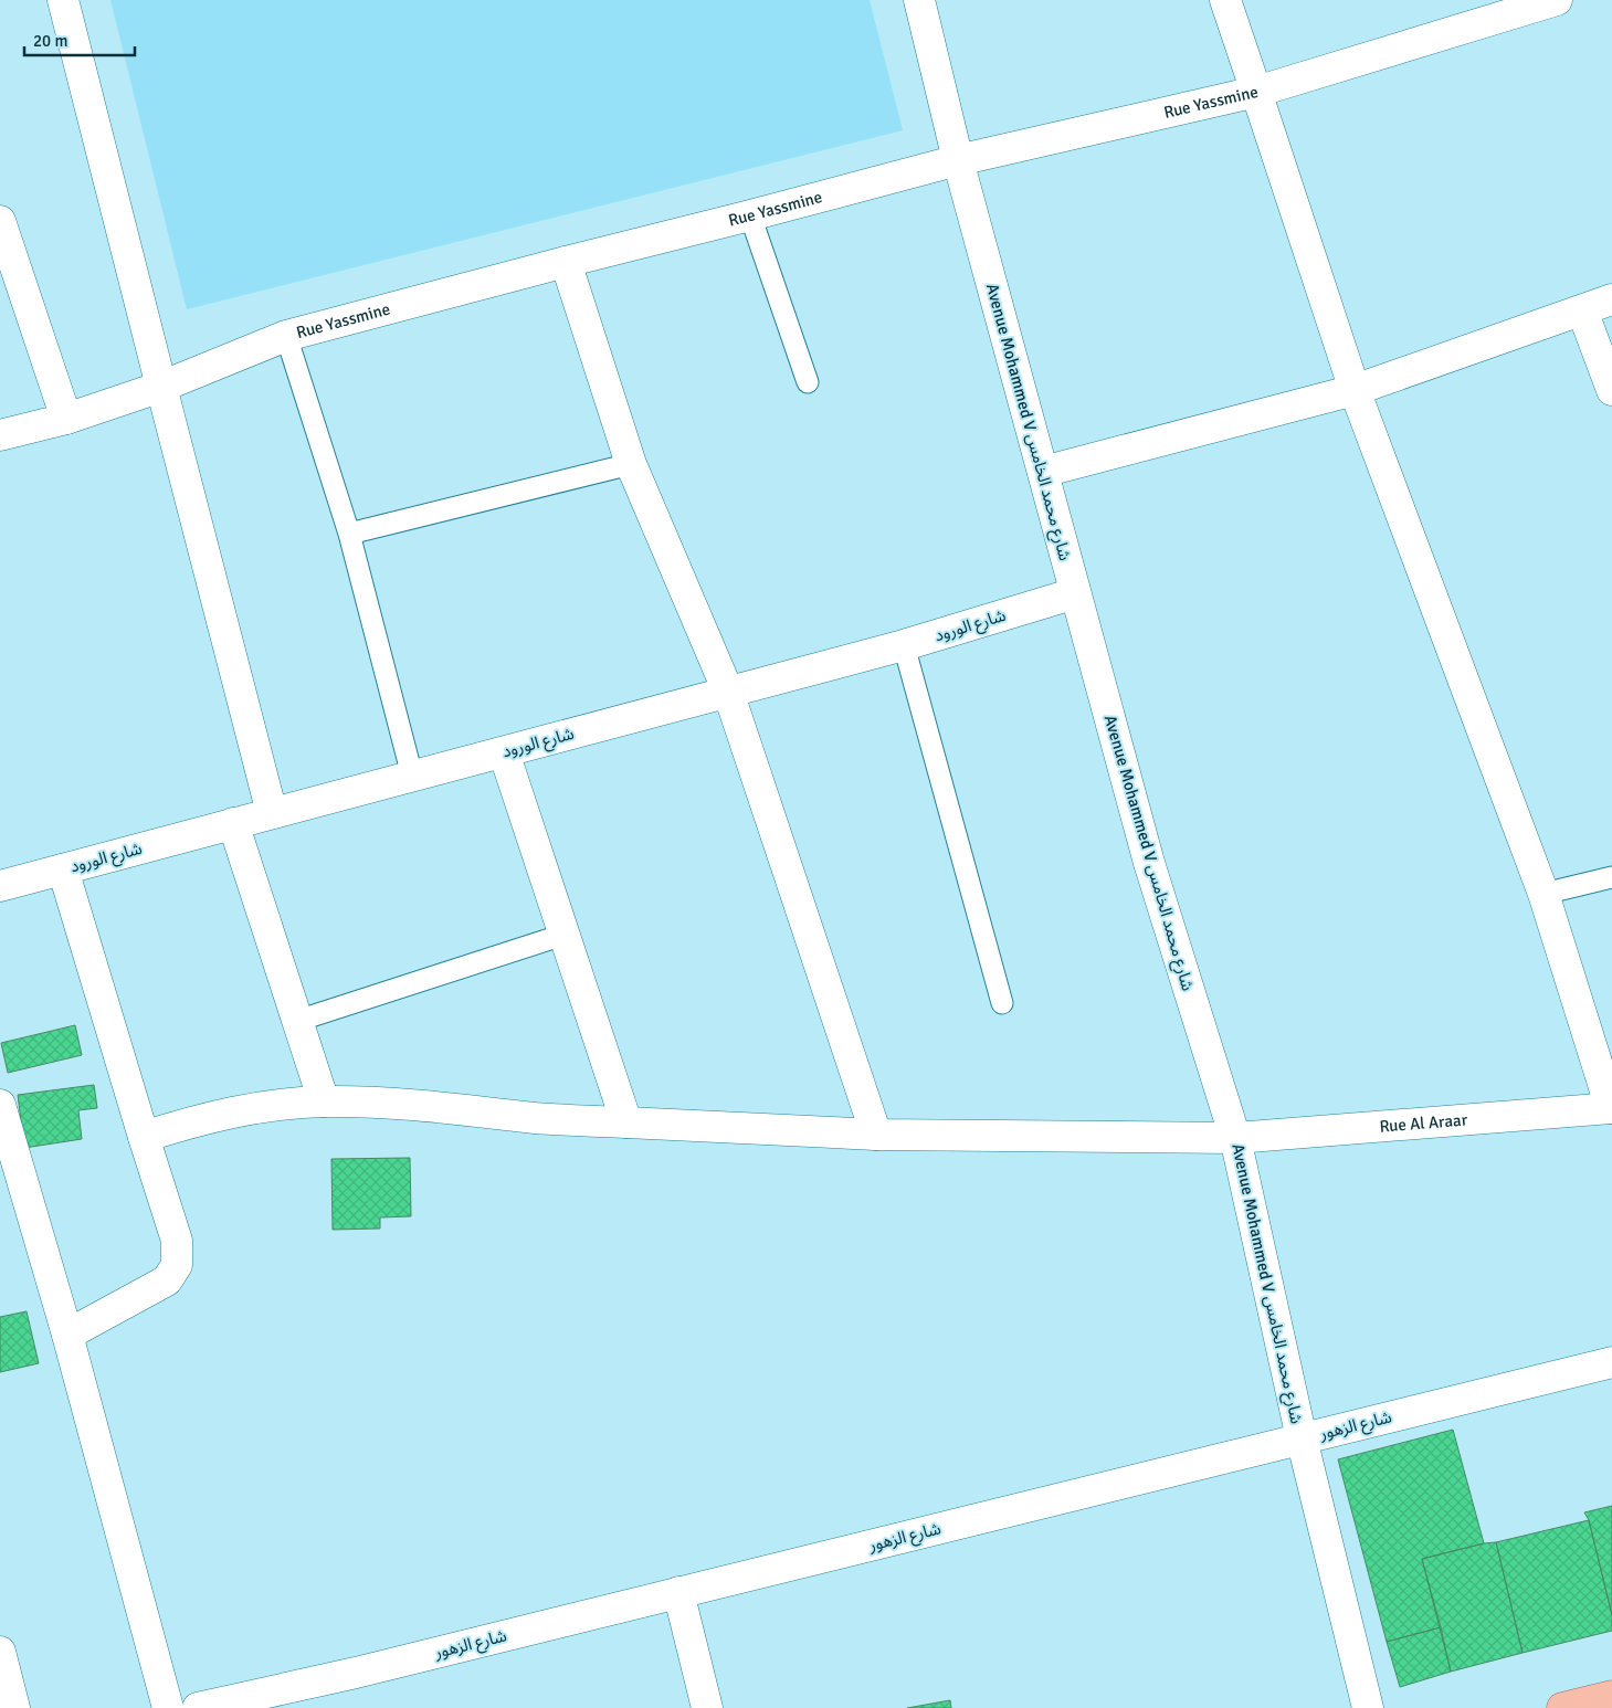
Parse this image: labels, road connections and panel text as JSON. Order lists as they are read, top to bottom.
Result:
{
  "streets": {
    "street": [
      "Rue Yassmine",
      "Avenue Mohammed V شارع محمد الخامس",
      "شارع الورود",
      "Rue Al Araar",
      "شارع الزهور"
    ]
  },
  "crossings": [
    ["Rue Yassmine", "Avenue Mohammed V شارع محمد الخامس"],
    ["Avenue Mohammed V شارع محمد الخامس", "شارع الورود"],
    ["Avenue Mohammed V شارع محمد الخامس", "Rue Al Araar"],
    ["Avenue Mohammed V شارع محمد الخامس", "شارع الزهور"]
  ],
  "scale_bar": "20 m"
}
